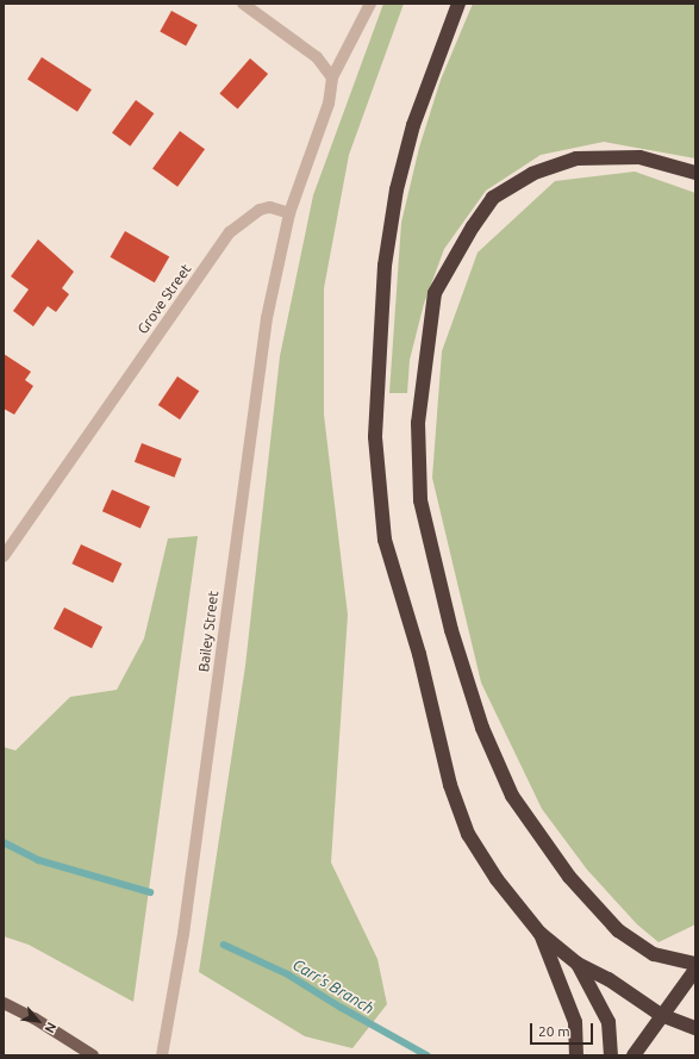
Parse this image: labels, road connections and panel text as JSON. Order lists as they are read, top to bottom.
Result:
{
  "streets": {
    "street": ["Grove Street", "Bailey Street"]
  },
  "crossings": [
    ["Grove Street", "Bailey Street"]
  ],
  "water": ["Carr's Branch"],
  "scale_bar": "20 m",
  "north": "bottom right"
}
